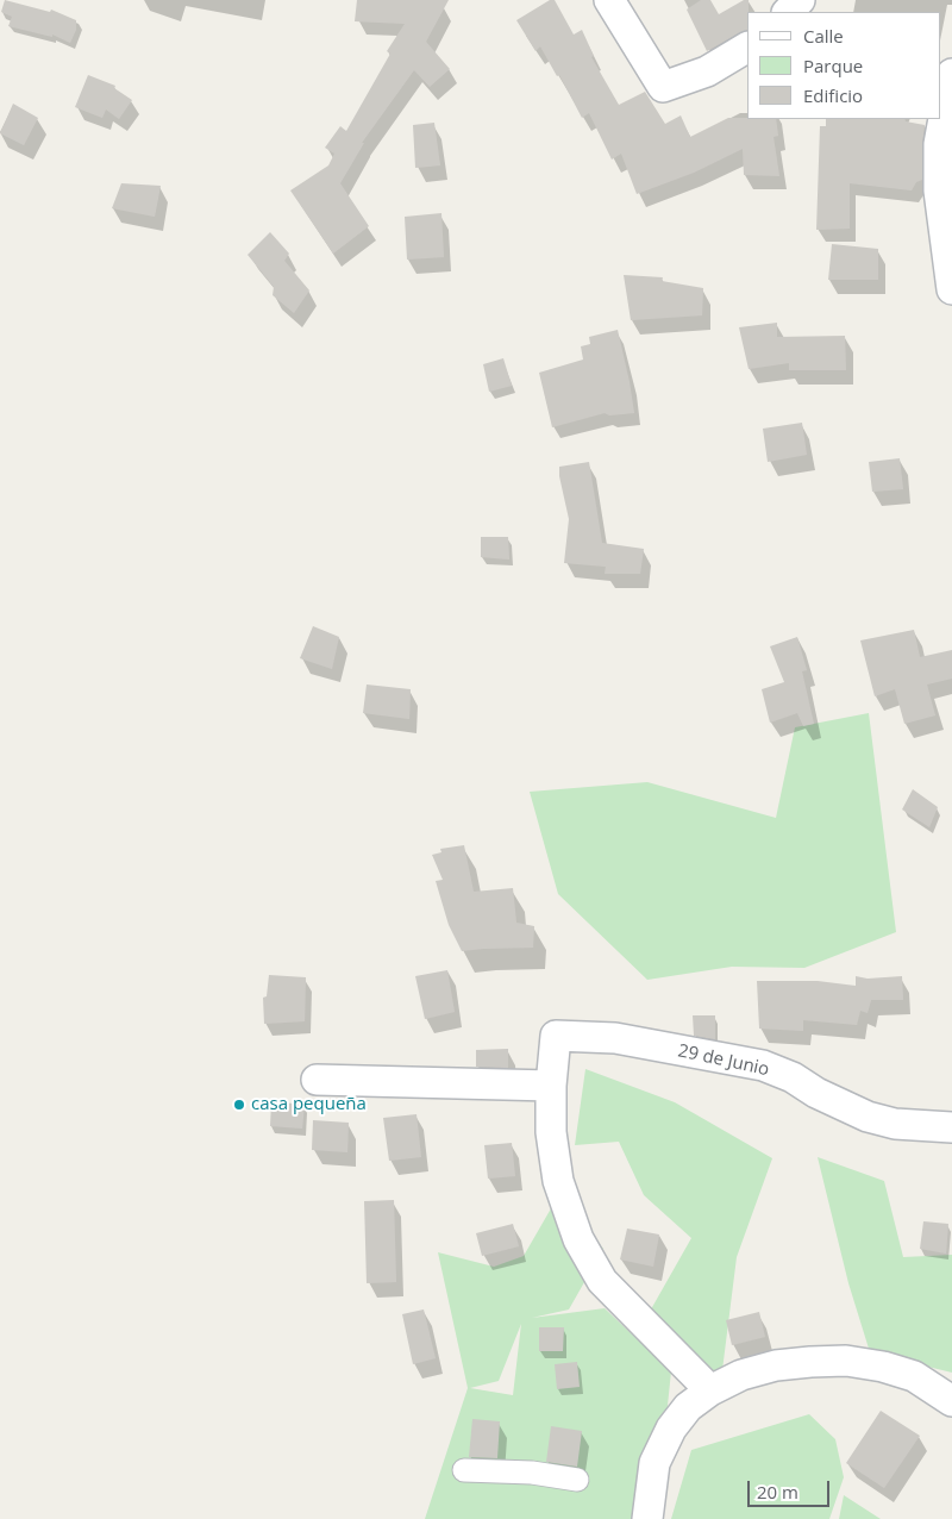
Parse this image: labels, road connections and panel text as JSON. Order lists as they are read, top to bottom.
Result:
{
  "streets": {
    "street": ["29 de Junio"]
  },
  "places": ["casa pequeña"],
  "legend": ["Calle", "Parque", "Edificio"],
  "scale_bar": "20 m"
}
